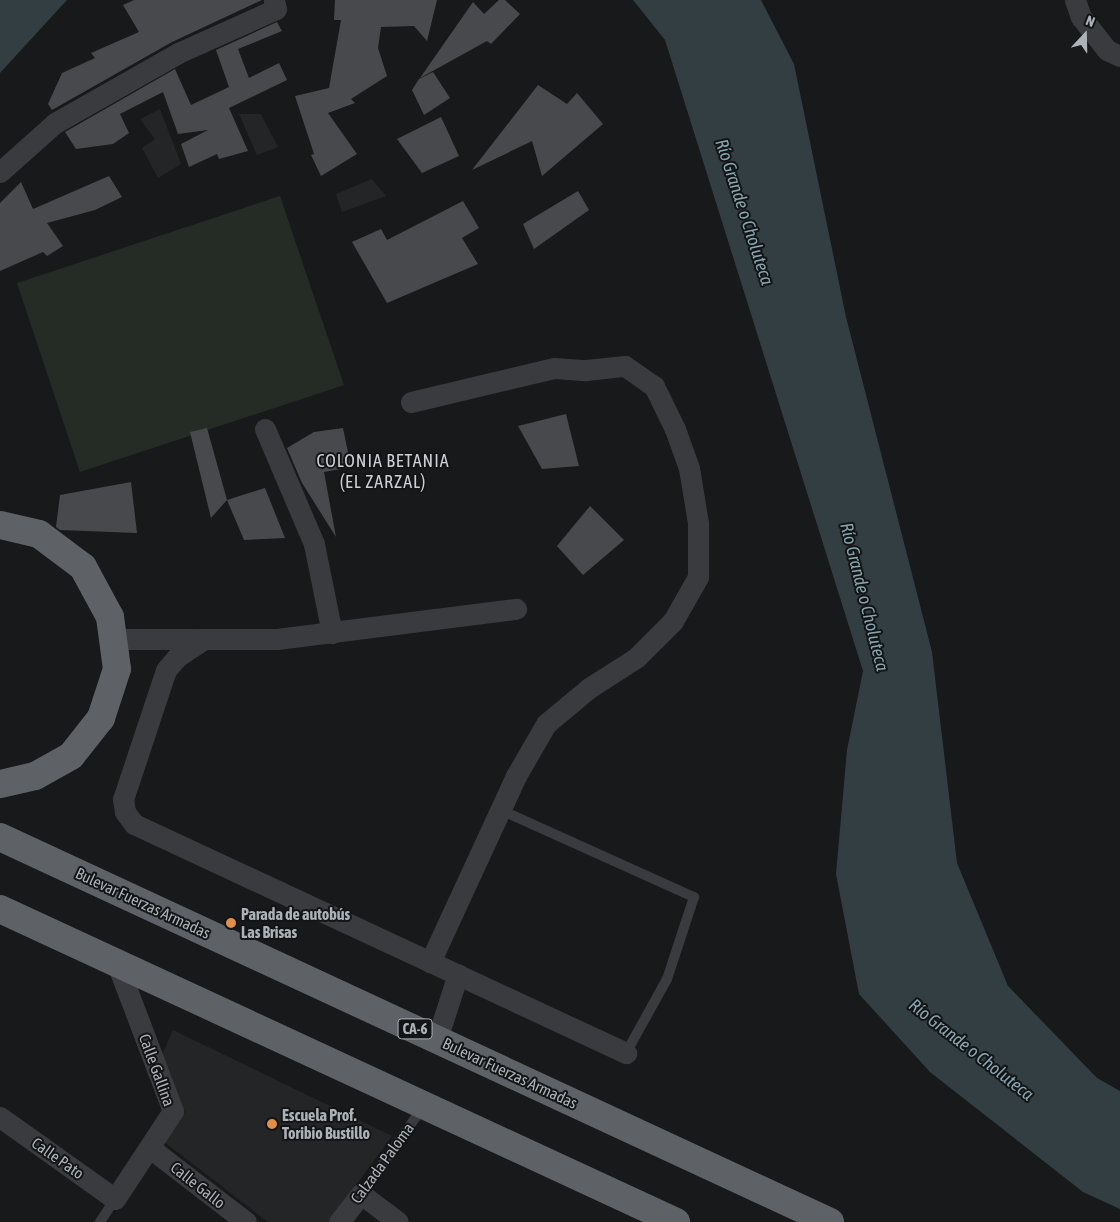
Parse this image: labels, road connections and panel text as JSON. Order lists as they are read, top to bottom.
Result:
{
  "streets": {
    "highway": ["Bulevar Fuerzas Armadas", "CA-6"],
    "street": [
      "Calle Gallina",
      "Calle Pato",
      "Calzada Paloma",
      "Calle Gallo"
    ]
  },
  "crossings": [
    ["Calle Gallina", "Calle Pato"],
    ["Calle Gallina", "Calle Gallo"]
  ],
  "districts": ["COLONIA BETANIA (EL ZARZAL)"],
  "water": ["Río Grande o Choluteca"],
  "places": ["Parada de autobús Las Brisas", "Escuela Prof. Toribio Bustillo"],
  "north": "top"
}
